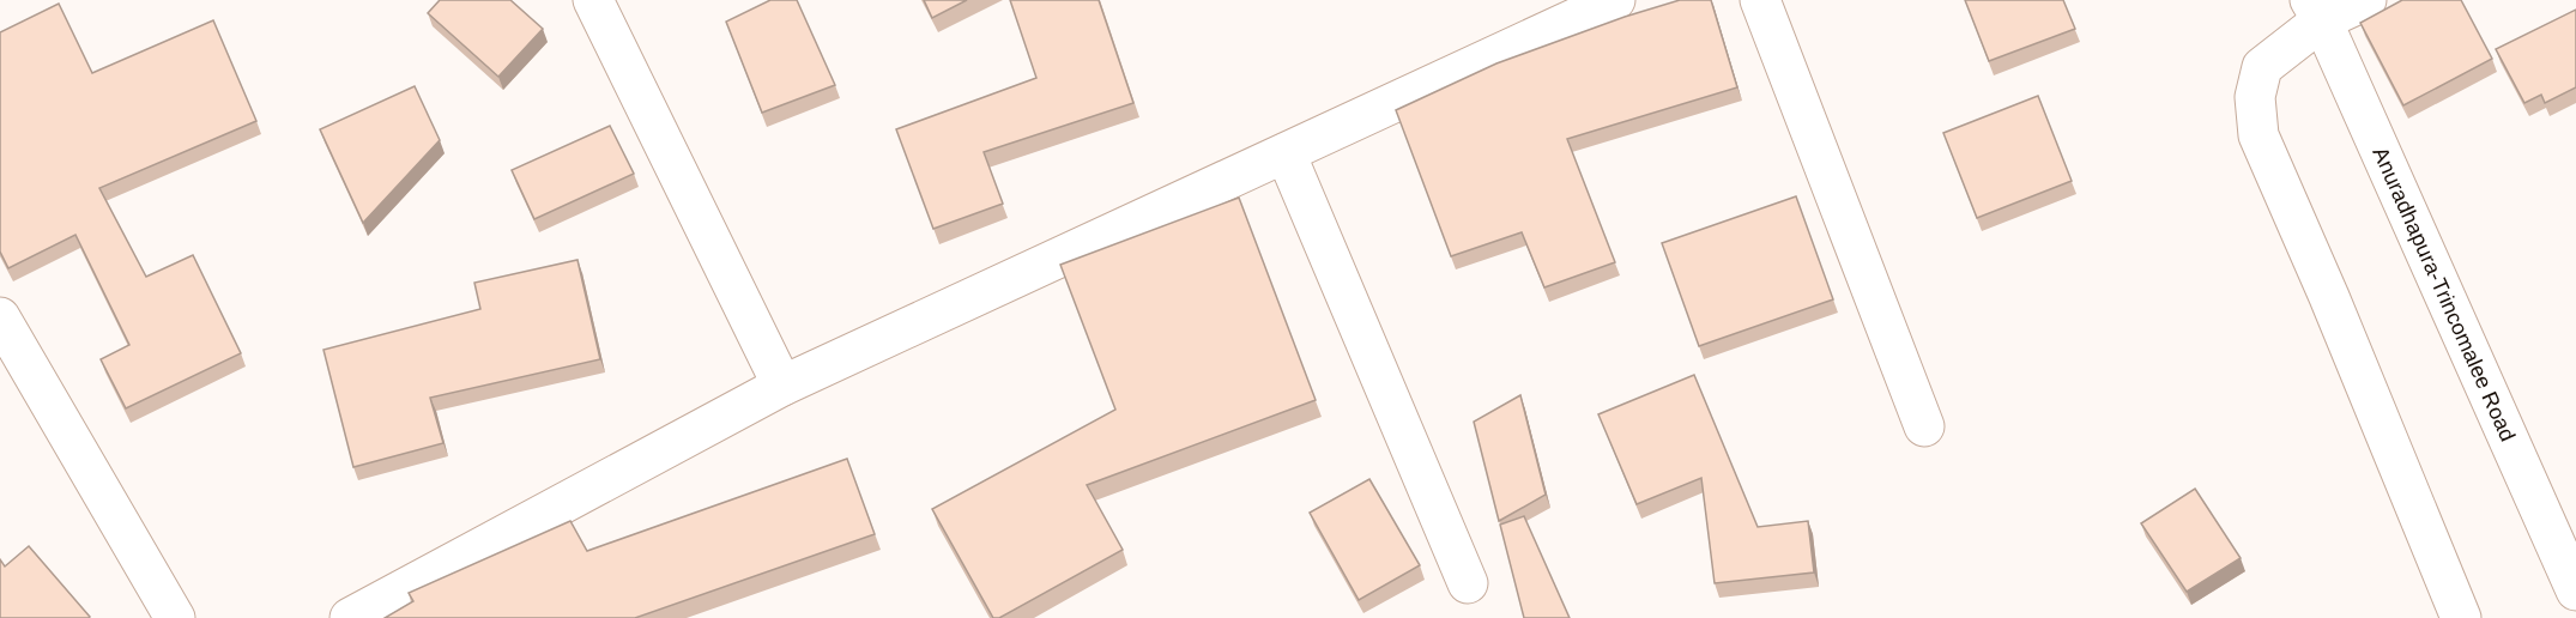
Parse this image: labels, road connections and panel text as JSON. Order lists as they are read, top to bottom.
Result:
{
  "streets": {
    "main road": ["Anuradhapura-Trincomalee Road"]
  }
}
